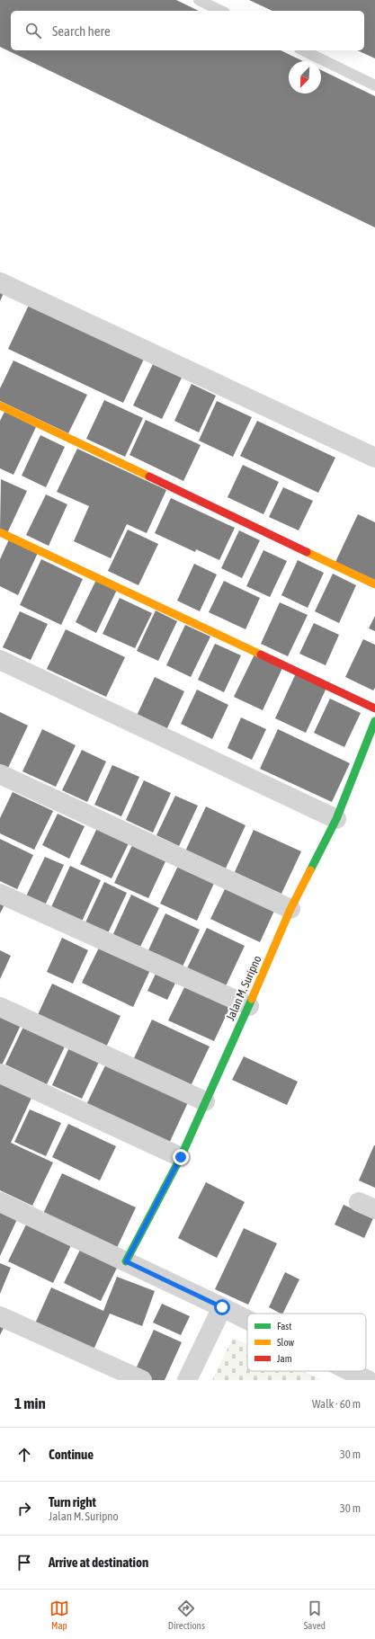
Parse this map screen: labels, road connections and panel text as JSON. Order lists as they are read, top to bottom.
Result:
{
  "streets": {
    "street": ["Jalan M. Suripno"]
  },
  "legend": ["Fast", "Slow", "Jam"],
  "north": "bottom left",
  "page": {
    "search": "Search here",
    "heading": ["1 min", "Walk · 60 m"],
    "list": [
      ["Continue", "30 m"],
      ["Turn right", "Jalan M. Suripno", "30 m"],
      "Arrive at destination"
    ],
    "nav": ["Map", "Directions", "Saved"]
  }
}
